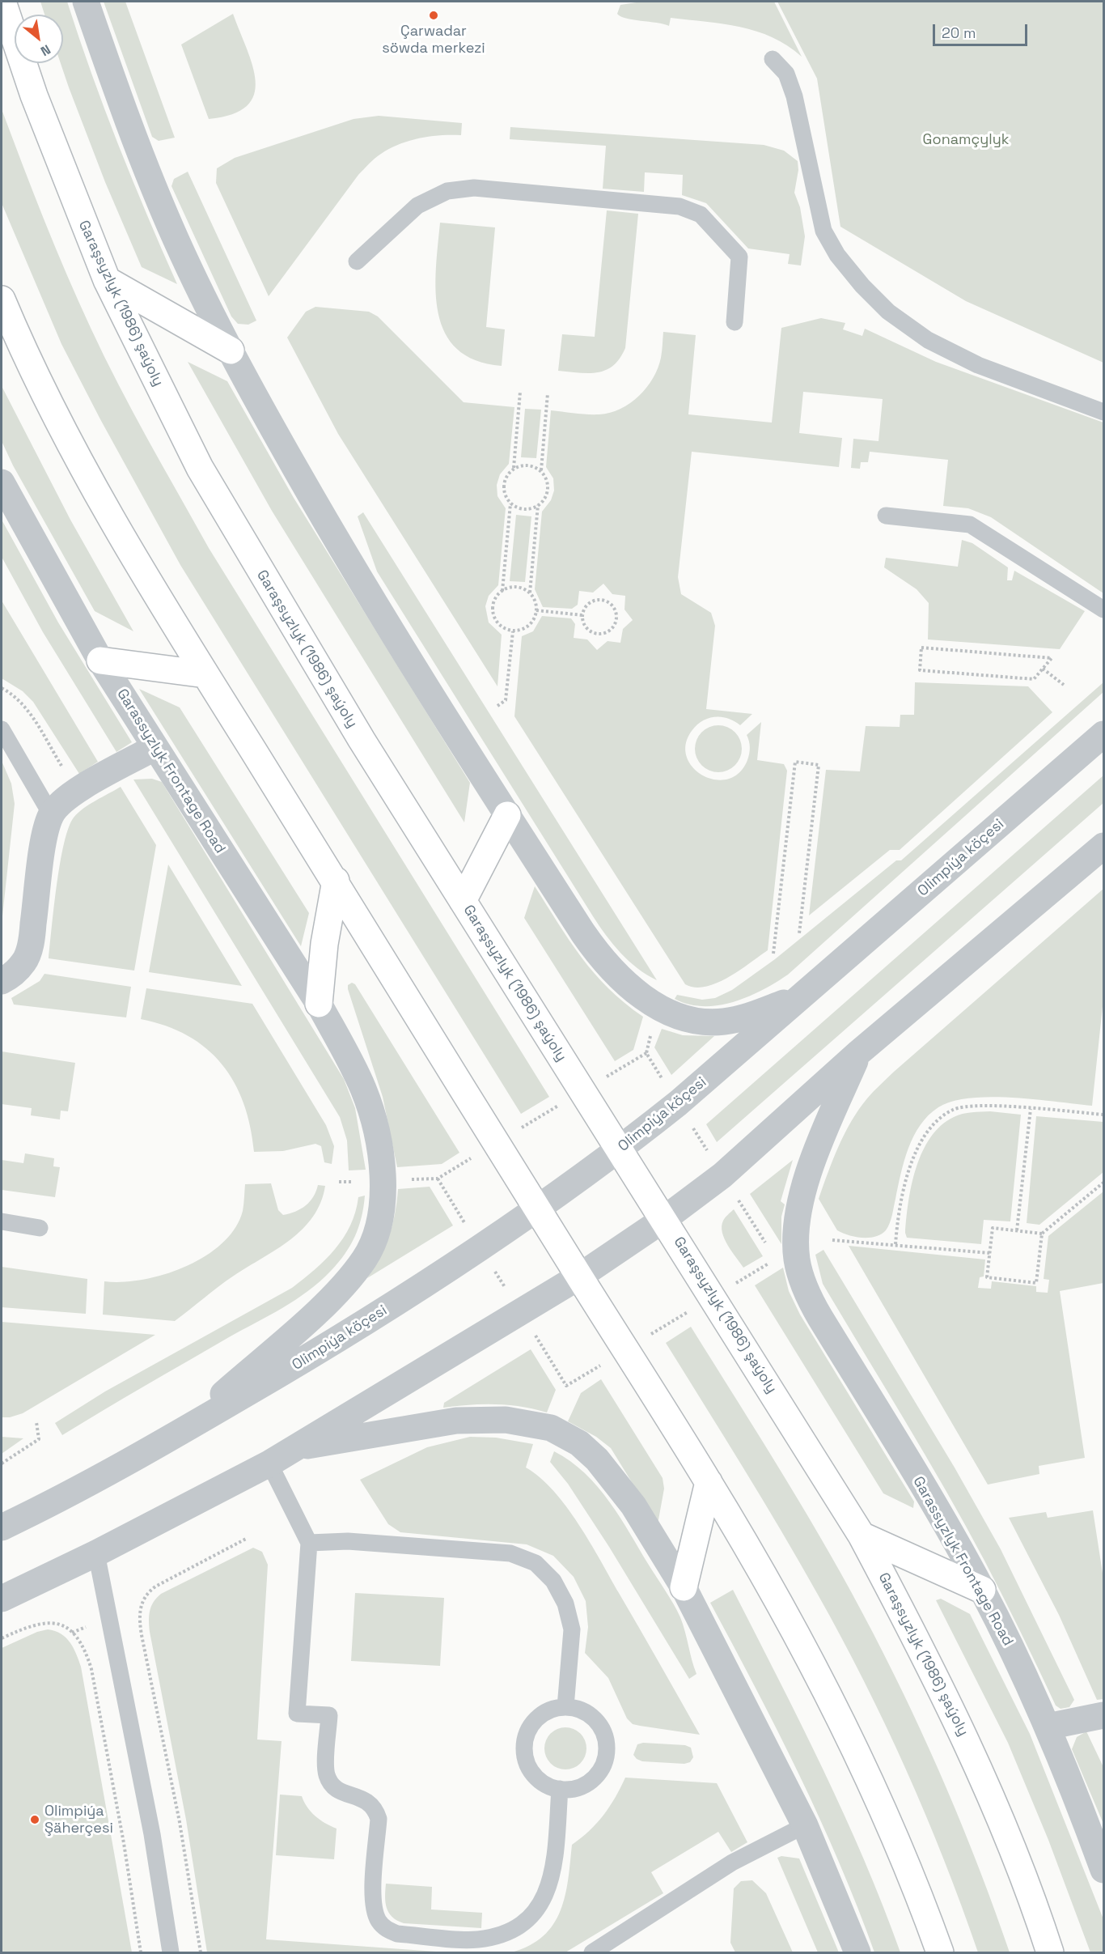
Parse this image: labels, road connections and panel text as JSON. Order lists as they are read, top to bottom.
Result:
{
  "streets": {
    "main road": ["Garaşsyzlyk (1986) şaýoly"],
    "street": ["Garassyzlyk Frontage Road", "Olimpiýa köçesi"]
  },
  "crossings": [
    ["Garaşsyzlyk (1986) şaýoly", "Olimpiýa köçesi"],
    ["Garassyzlyk Frontage Road", "Olimpiýa köçesi"]
  ],
  "parks": ["Gonamçylyk"],
  "places": ["Çarwadar söwda merkezi", "Olimpiýa Şäherçesi"],
  "scale_bar": "20 m",
  "north": "bottom right"
}
